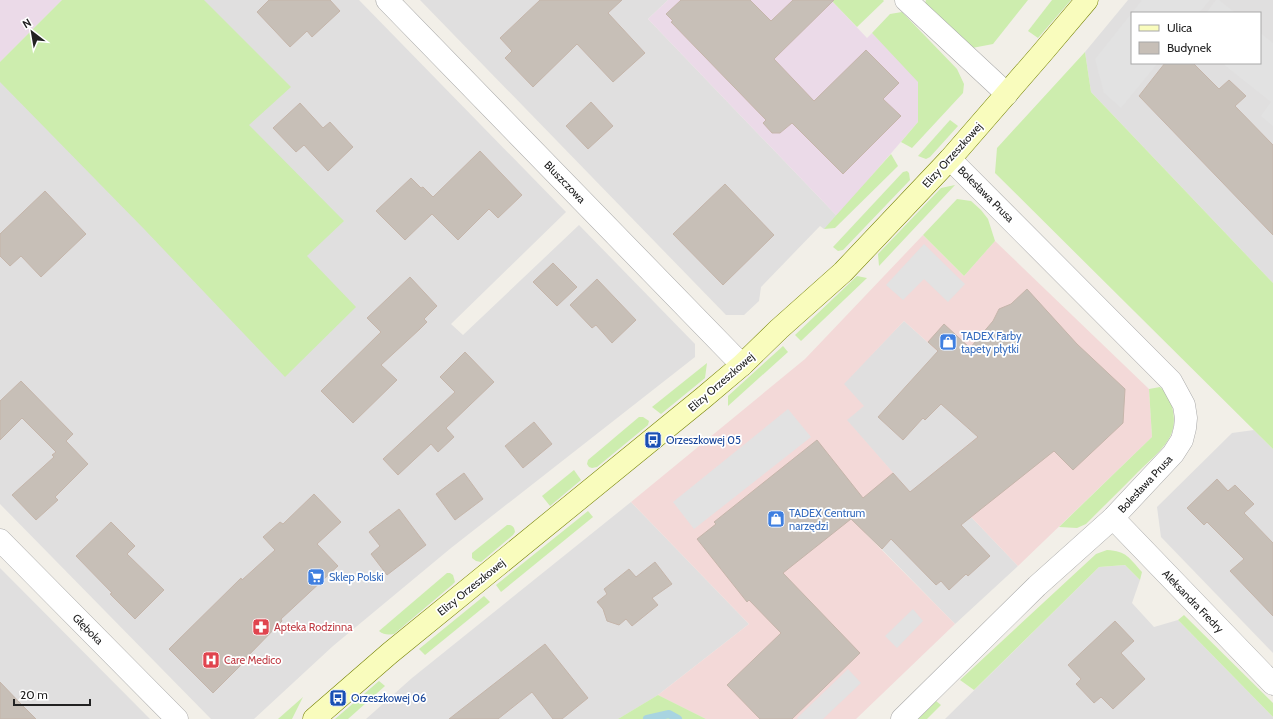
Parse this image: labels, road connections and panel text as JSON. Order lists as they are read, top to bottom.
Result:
{
  "streets": {
    "street": [
      "Elizy Orzeszkowej",
      "Bluszczowa",
      "Bolesława Prusa",
      "Aleksandra Fredry",
      "Głęboka"
    ]
  },
  "crossings": [
    ["Elizy Orzeszkowej", "Bluszczowa"],
    ["Elizy Orzeszkowej", "Bolesława Prusa"],
    ["Bolesława Prusa", "Aleksandra Fredry"]
  ],
  "places": {
    "shop": ["TADEX Farby tapety płytki", "TADEX Centrum narzędzi"],
    "bus stop": ["Orzeszkowej 05", "Orzeszkowej 06"],
    "supermarket": ["Sklep Polski"],
    "pharmacy": ["Apteka Rodzinna"],
    "hospital": ["Care Medico"]
  },
  "legend": ["Ulica", "Budynek"],
  "scale_bar": "20 m",
  "north": "top left"
}
